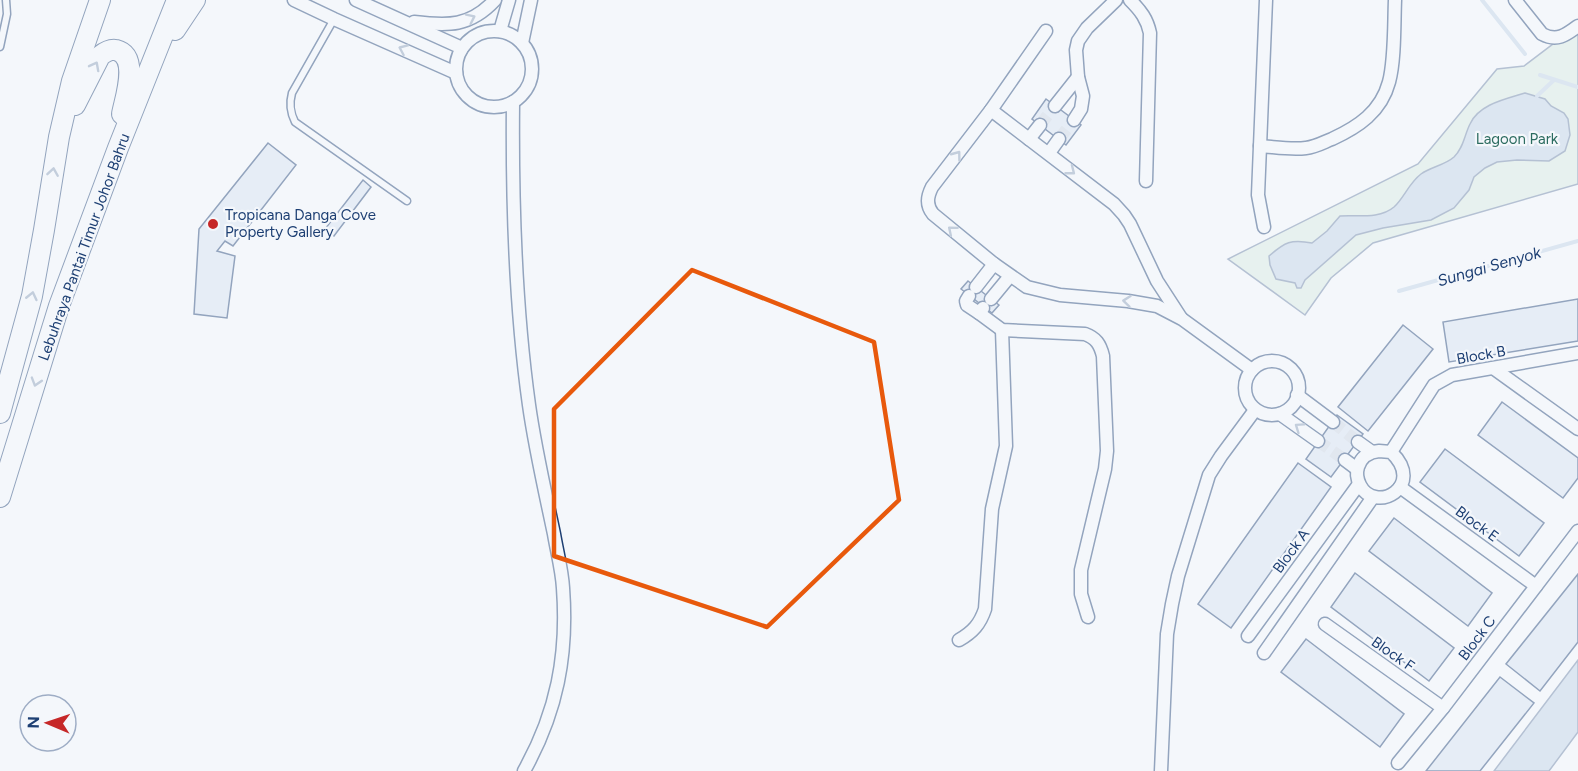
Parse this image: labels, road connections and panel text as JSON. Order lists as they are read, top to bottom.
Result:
{
  "streets": {
    "highway": ["Lebuhraya Pantai Timur Johor Bahru"],
    "street": [
      "Block B",
      "Block E",
      "Block A",
      "Block C",
      "Block F"
    ]
  },
  "crossings": [
    ["Block B", "Block E"],
    ["Block B", "Block A"],
    ["Block E", "Block A"],
    ["Block E", "Block C"],
    ["Block C", "Block F"]
  ],
  "water": ["Sungai Senyok"],
  "parks": ["Lagoon Park"],
  "places": ["Tropicana Danga Cove Property Gallery"],
  "north": "left"
}
